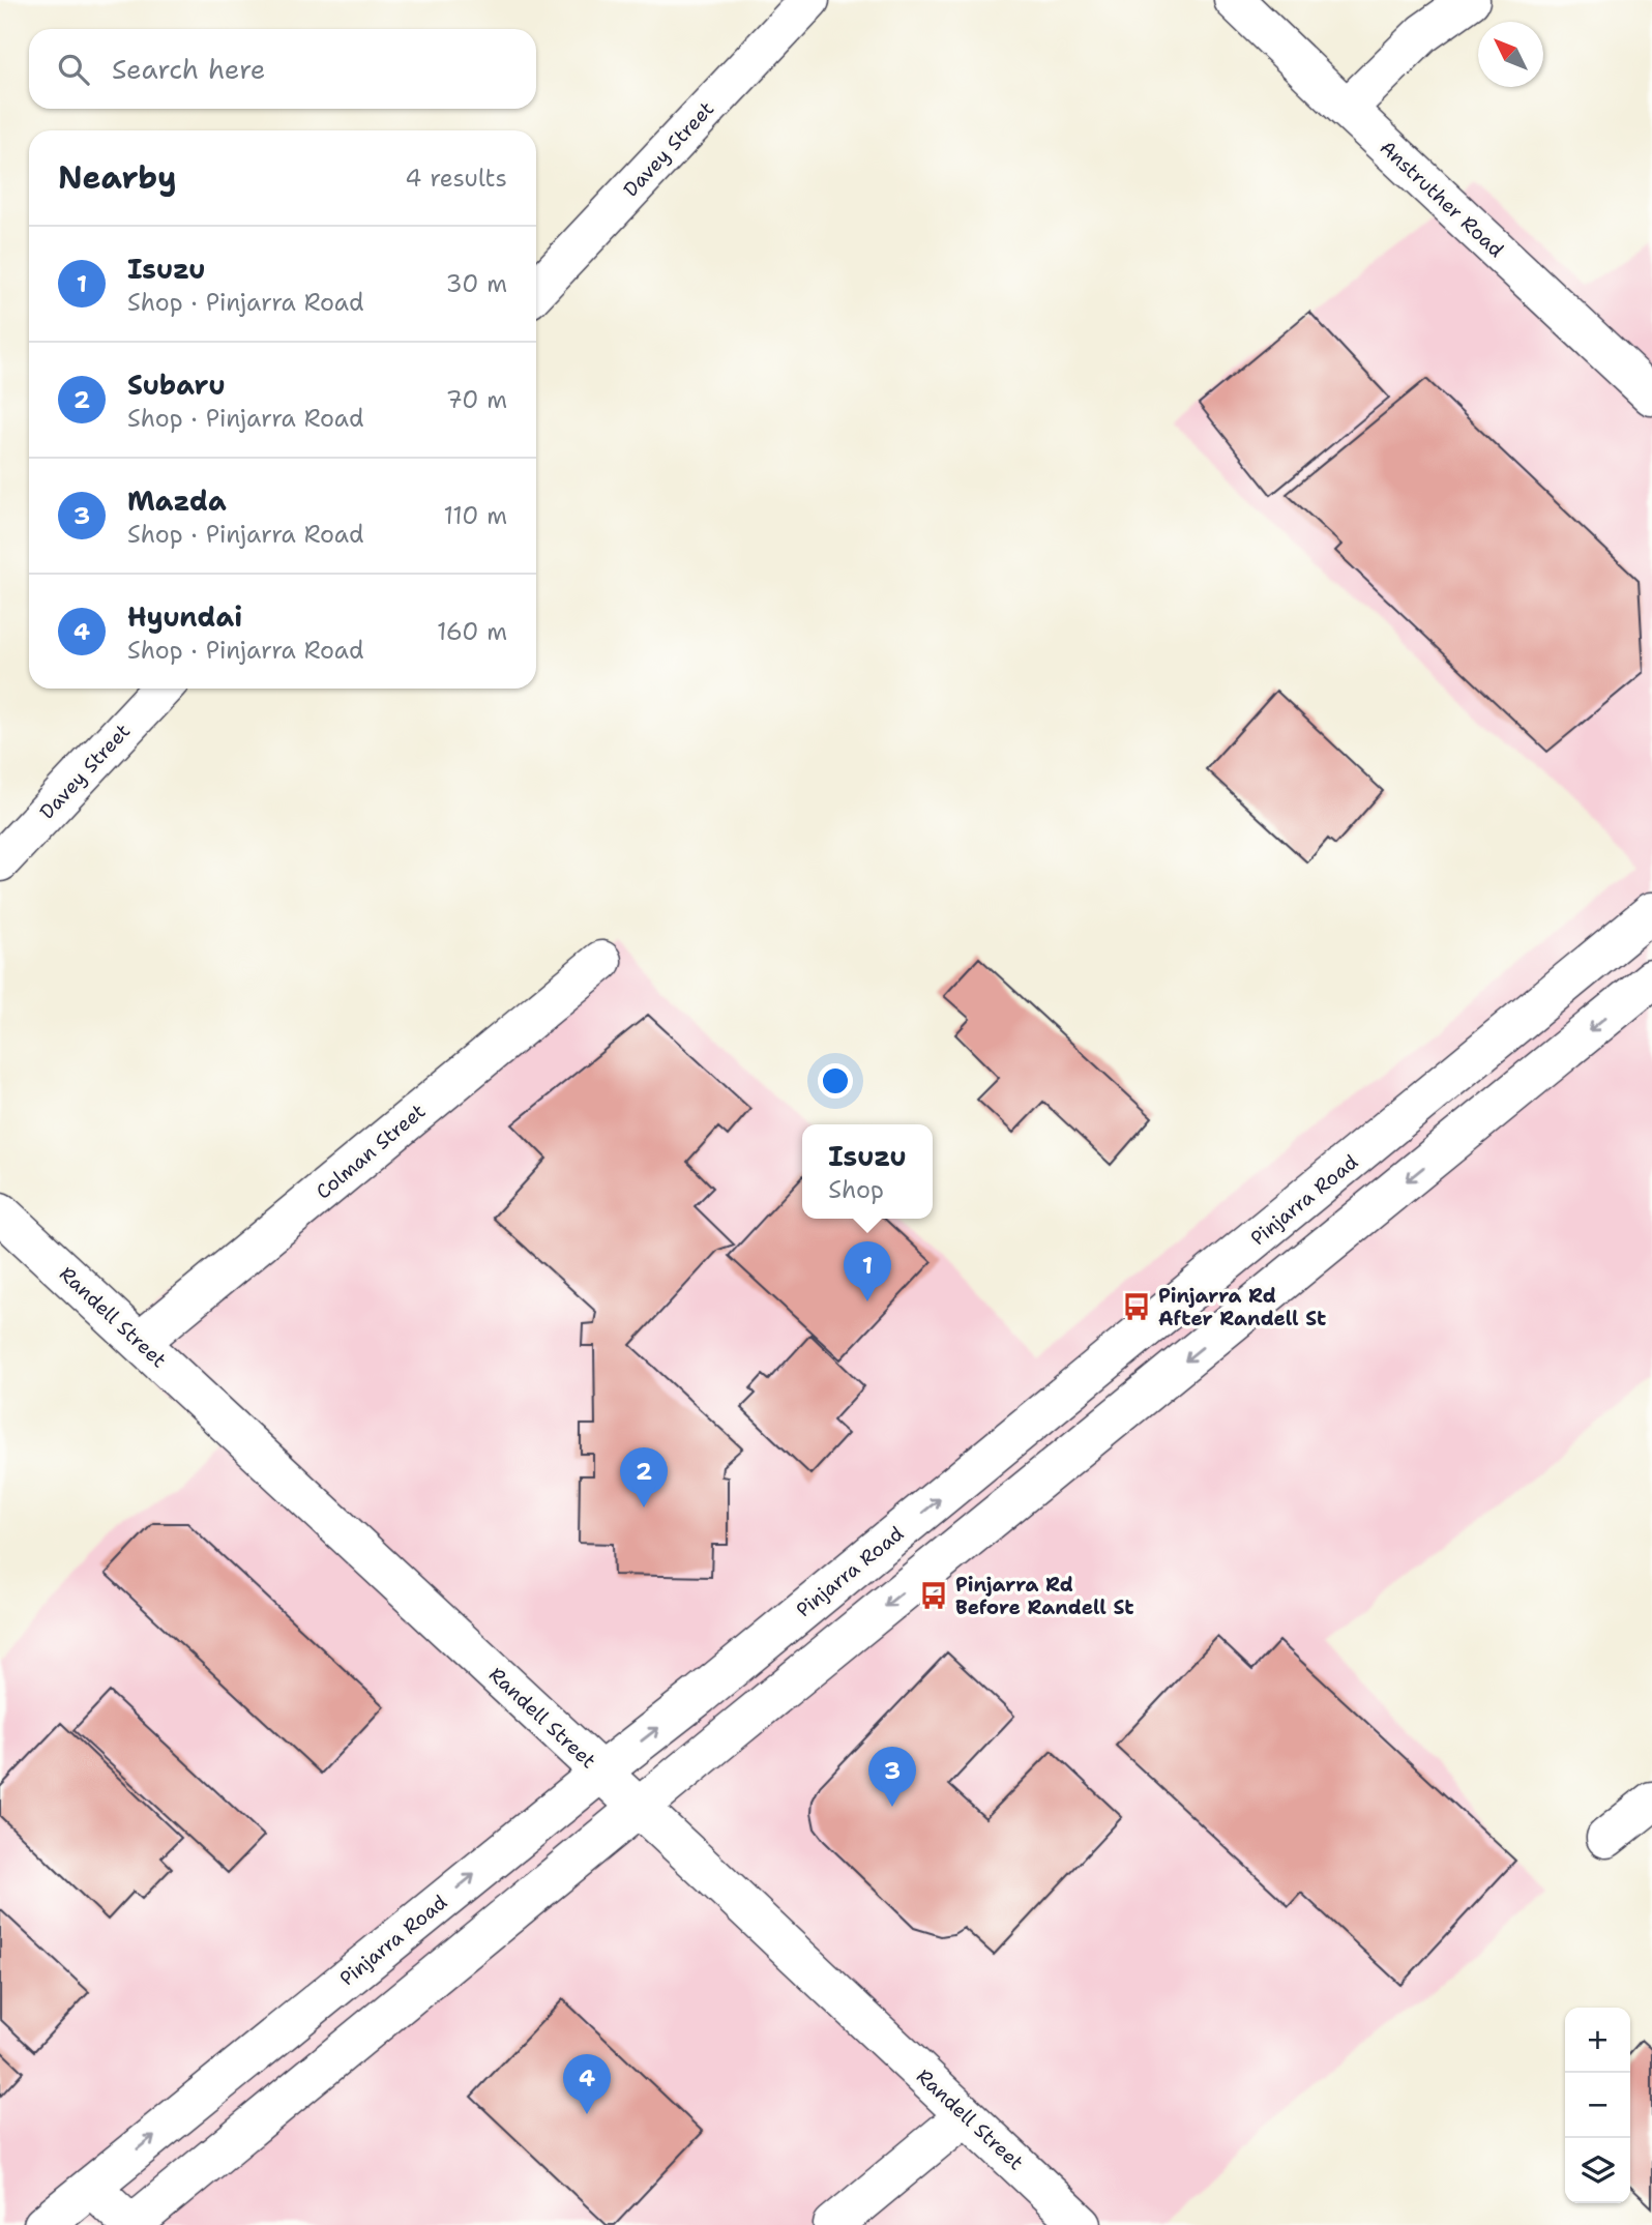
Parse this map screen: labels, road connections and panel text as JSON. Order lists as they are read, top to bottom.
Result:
{
  "streets": {
    "main road": [
      "Davey Street",
      "Anstruther Road",
      "Colman Street",
      "Pinjarra Road",
      "Randell Street"
    ]
  },
  "crossings": [
    ["Colman Street", "Randell Street"],
    ["Pinjarra Road", "Randell Street"]
  ],
  "places": {
    "bus stop": ["Pinjarra Rd After Randell St", "Pinjarra Rd Before Randell St"]
  },
  "north": "top left",
  "page": {
    "search": "Search here",
    "heading": ["Nearby", "4 results"],
    "list": [
      {
        "mark": "1",
        "name": "Isuzu",
        "note": "Shop · Pinjarra Road",
        "value": "30 m"
      },
      {
        "mark": "2",
        "name": "Subaru",
        "note": "Shop · Pinjarra Road",
        "value": "70 m"
      },
      {
        "mark": "3",
        "name": "Mazda",
        "note": "Shop · Pinjarra Road",
        "value": "110 m"
      },
      {
        "mark": "4",
        "name": "Hyundai",
        "note": "Shop · Pinjarra Road",
        "value": "160 m"
      }
    ],
    "popup": ["Isuzu", "Shop"],
    "pins": [
      "1",
      "2",
      "3",
      "4"
    ],
    "map_buttons": ["+", "−"]
  }
}
